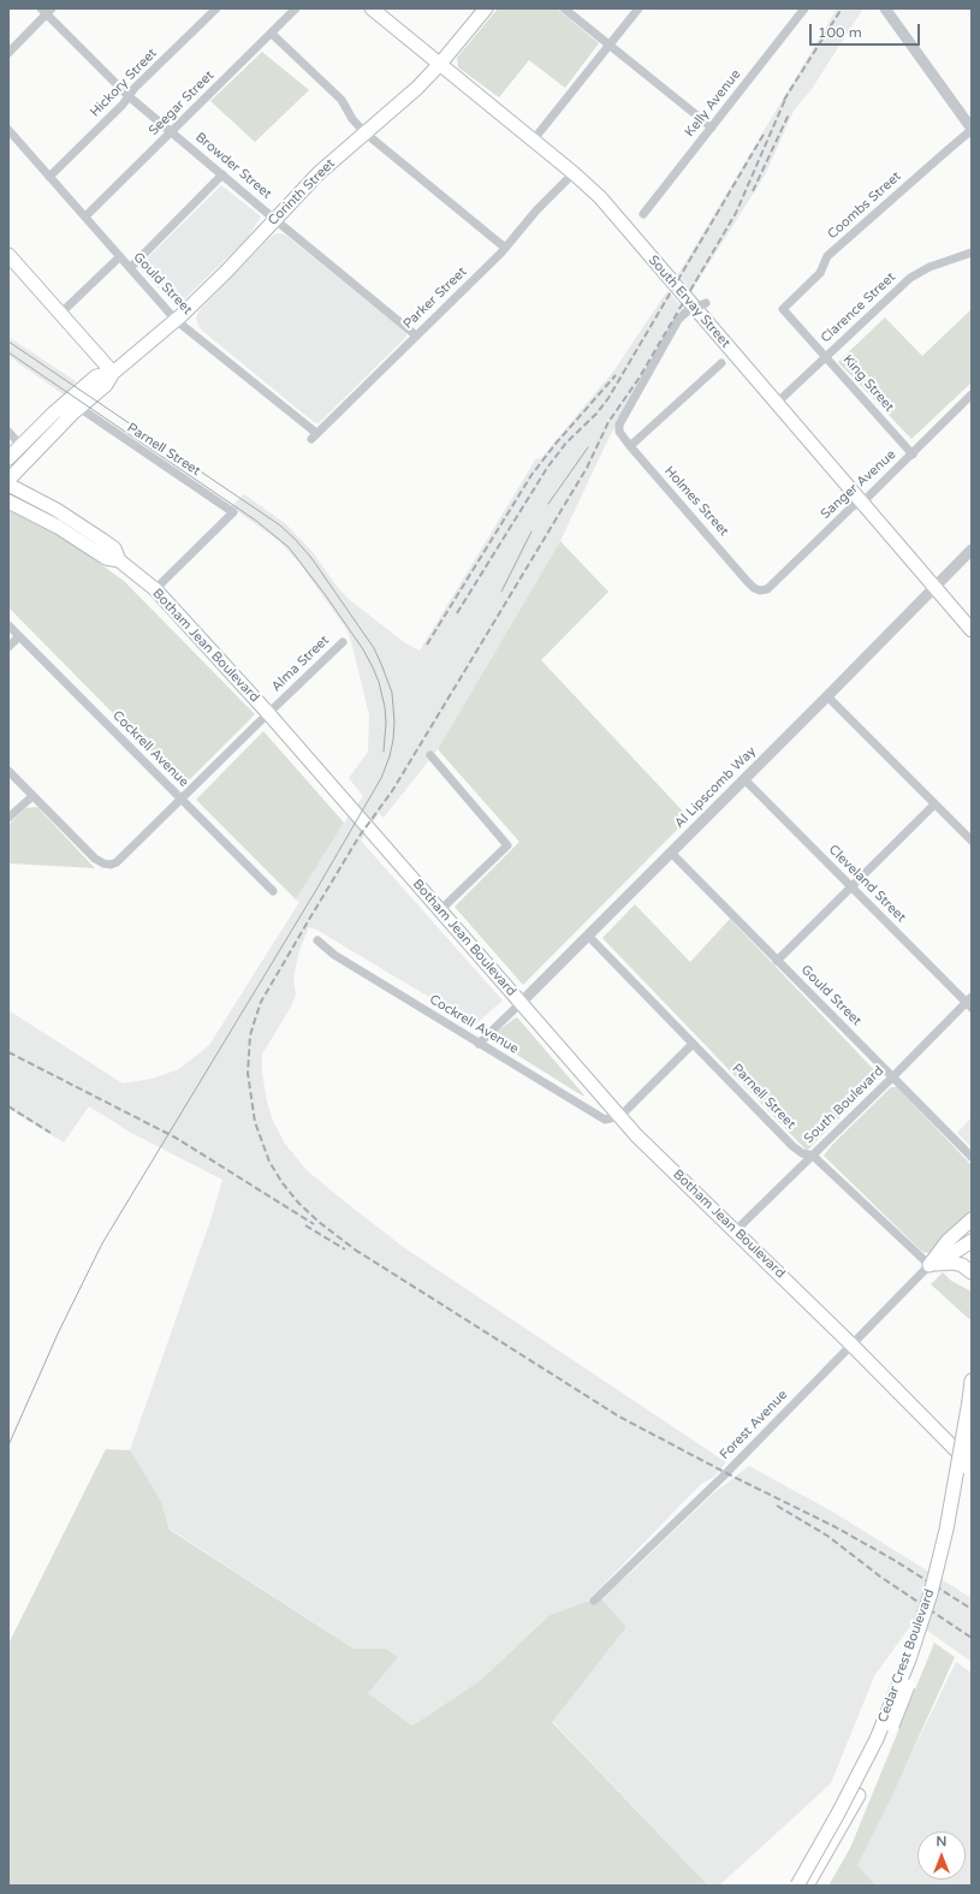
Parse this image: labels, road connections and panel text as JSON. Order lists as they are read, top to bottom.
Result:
{
  "streets": {
    "main road": [
      "Corinth Street",
      "South Ervay Street",
      "Botham Jean Boulevard",
      "Cedar Crest Boulevard"
    ],
    "street": [
      "Hickory Street",
      "Seegar Street",
      "Kelly Avenue",
      "Browder Street",
      "Coombs Street",
      "Gould Street",
      "Parker Street",
      "Clarence Street",
      "King Street",
      "Parnell Street",
      "Sanger Avenue",
      "Holmes Street",
      "Alma Street",
      "Cockrell Avenue",
      "Al Lipscomb Way",
      "Cleveland Street",
      "South Boulevard",
      "Forest Avenue"
    ]
  },
  "crossings": [
    ["Hickory Street", "Browder Street"],
    ["Hickory Street", "Gould Street"],
    ["Seegar Street", "Browder Street"],
    ["Seegar Street", "Gould Street"],
    ["Browder Street", "Corinth Street"],
    ["Browder Street", "Parker Street"],
    ["Corinth Street", "Gould Street"],
    ["Corinth Street", "South Ervay Street"],
    ["Corinth Street", "Parnell Street"],
    ["Coombs Street", "King Street"],
    ["Gould Street", "Parker Street"],
    ["Gould Street", "Al Lipscomb Way"],
    ["Gould Street", "South Boulevard"],
    ["Parker Street", "South Ervay Street"],
    ["South Ervay Street", "Clarence Street"],
    ["South Ervay Street", "Sanger Avenue"],
    ["South Ervay Street", "Al Lipscomb Way"],
    ["Clarence Street", "King Street"],
    ["King Street", "Sanger Avenue"],
    ["Parnell Street", "Botham Jean Boulevard"],
    ["Parnell Street", "Al Lipscomb Way"],
    ["Parnell Street", "South Boulevard"],
    ["Parnell Street", "Forest Avenue"],
    ["Sanger Avenue", "Holmes Street"],
    ["Botham Jean Boulevard", "Alma Street"],
    ["Botham Jean Boulevard", "Cockrell Avenue"],
    ["Botham Jean Boulevard", "Al Lipscomb Way"],
    ["Botham Jean Boulevard", "South Boulevard"],
    ["Botham Jean Boulevard", "Forest Avenue"],
    ["Alma Street", "Cockrell Avenue"],
    ["Cockrell Avenue", "Al Lipscomb Way"],
    ["Al Lipscomb Way", "Cleveland Street"],
    ["Cleveland Street", "South Boulevard"]
  ],
  "scale_bar": "100 m",
  "north": "top"
}
